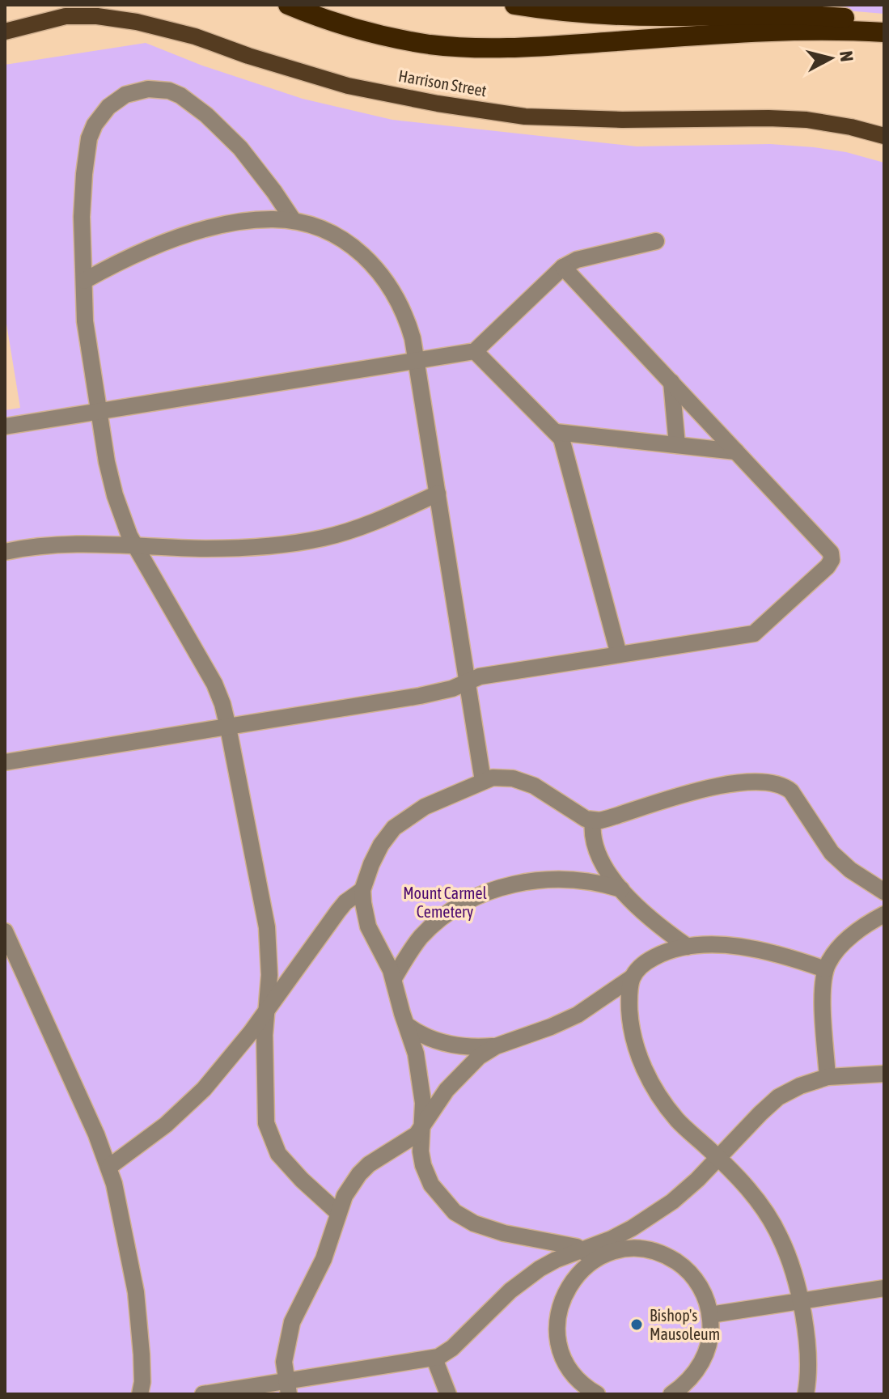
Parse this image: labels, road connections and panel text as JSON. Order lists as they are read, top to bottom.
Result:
{
  "streets": {
    "main road": ["Harrison Street"]
  },
  "parks": ["Mount Carmel Cemetery"],
  "places": ["Bishop's Mausoleum"],
  "north": "right"
}
